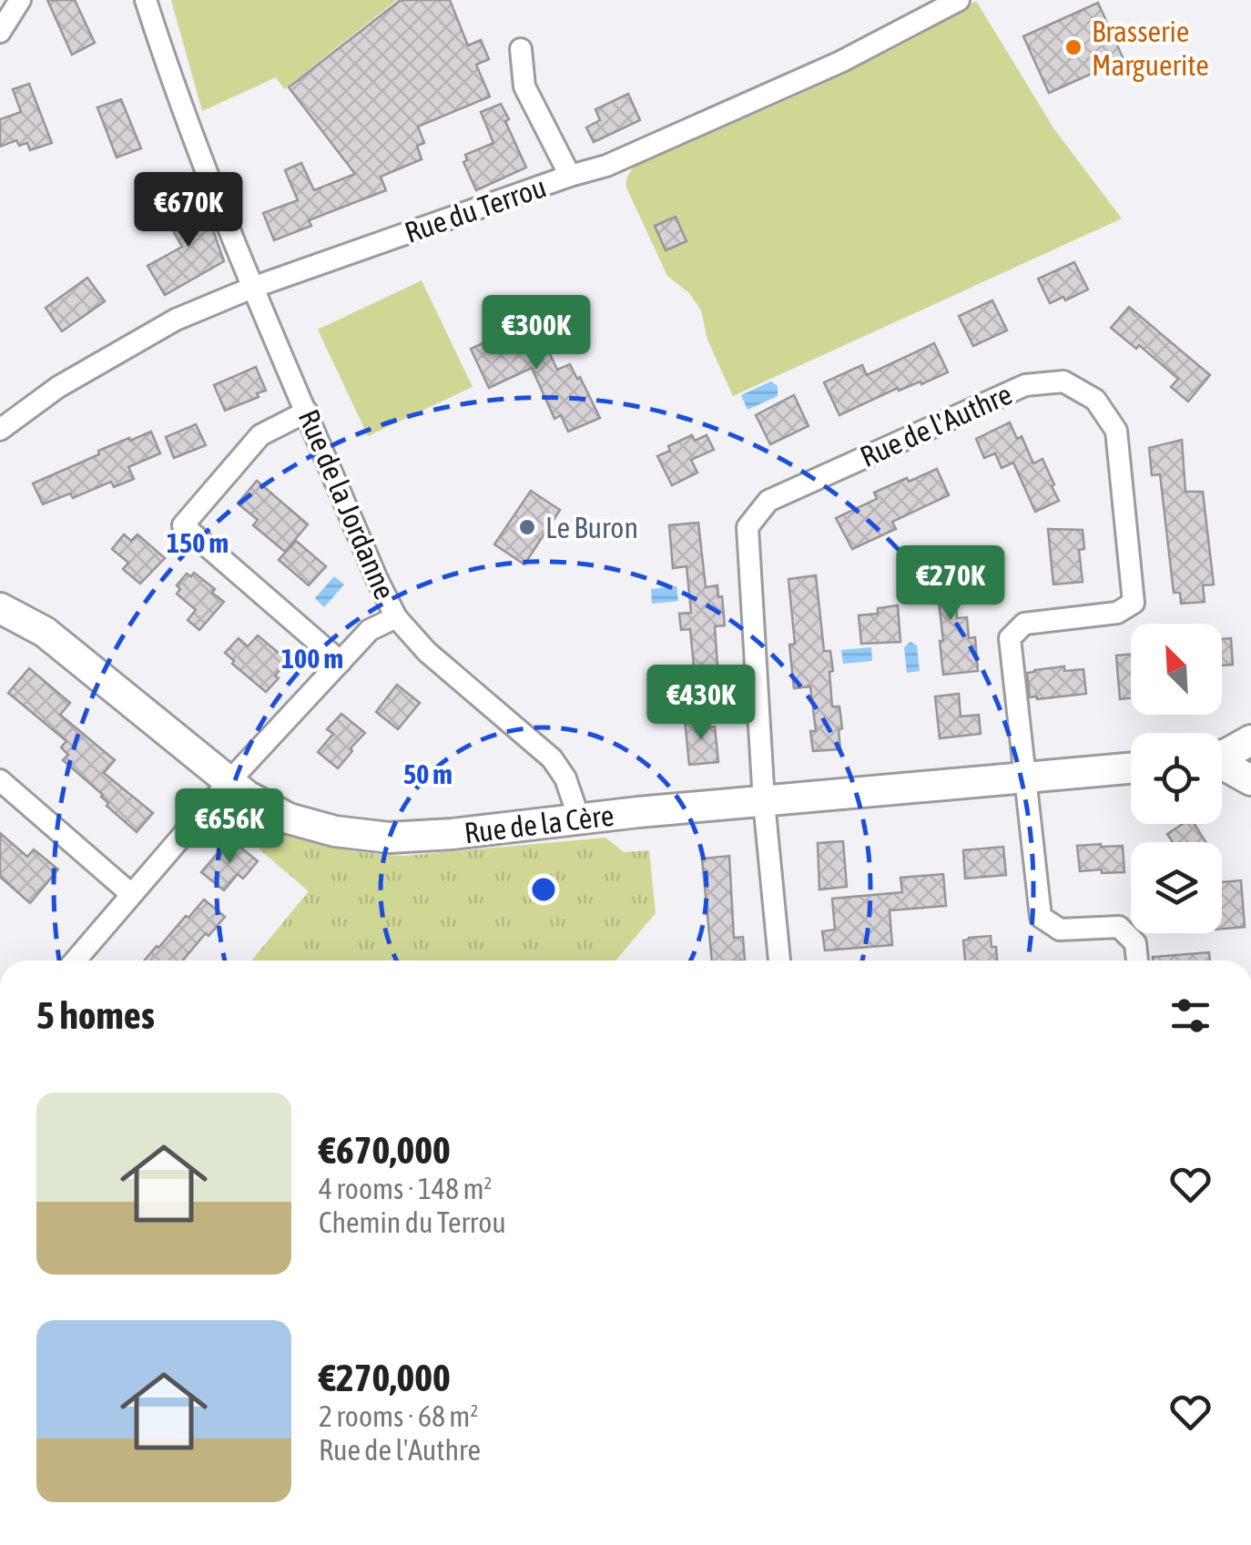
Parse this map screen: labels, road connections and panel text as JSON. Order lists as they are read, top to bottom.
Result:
{
  "streets": {
    "street": [
      "Rue du Terrou",
      "Rue de l'Authre",
      "Rue de la Jordanne",
      "Rue de la Cère"
    ]
  },
  "crossings": [
    ["Rue du Terrou", "Rue de la Jordanne"],
    ["Rue de l'Authre", "Rue de la Cère"],
    ["Rue de la Jordanne", "Rue de la Cère"]
  ],
  "places": ["Brasserie Marguerite", "Le Buron"],
  "north": "top left",
  "page": {
    "price": [
      "€670K",
      "€300K",
      "€270K",
      "€430K",
      "€656K"
    ],
    "heading": "5 homes",
    "list": [
      {
        "name": "€670,000",
        "note": "4 rooms · 148 m² · Chemin du Terrou"
      },
      {
        "name": "€270,000",
        "note": "2 rooms · 68 m² · Rue de l'Authre"
      }
    ]
  },
  "rings": ["150 m", "100 m", "50 m"]
}
